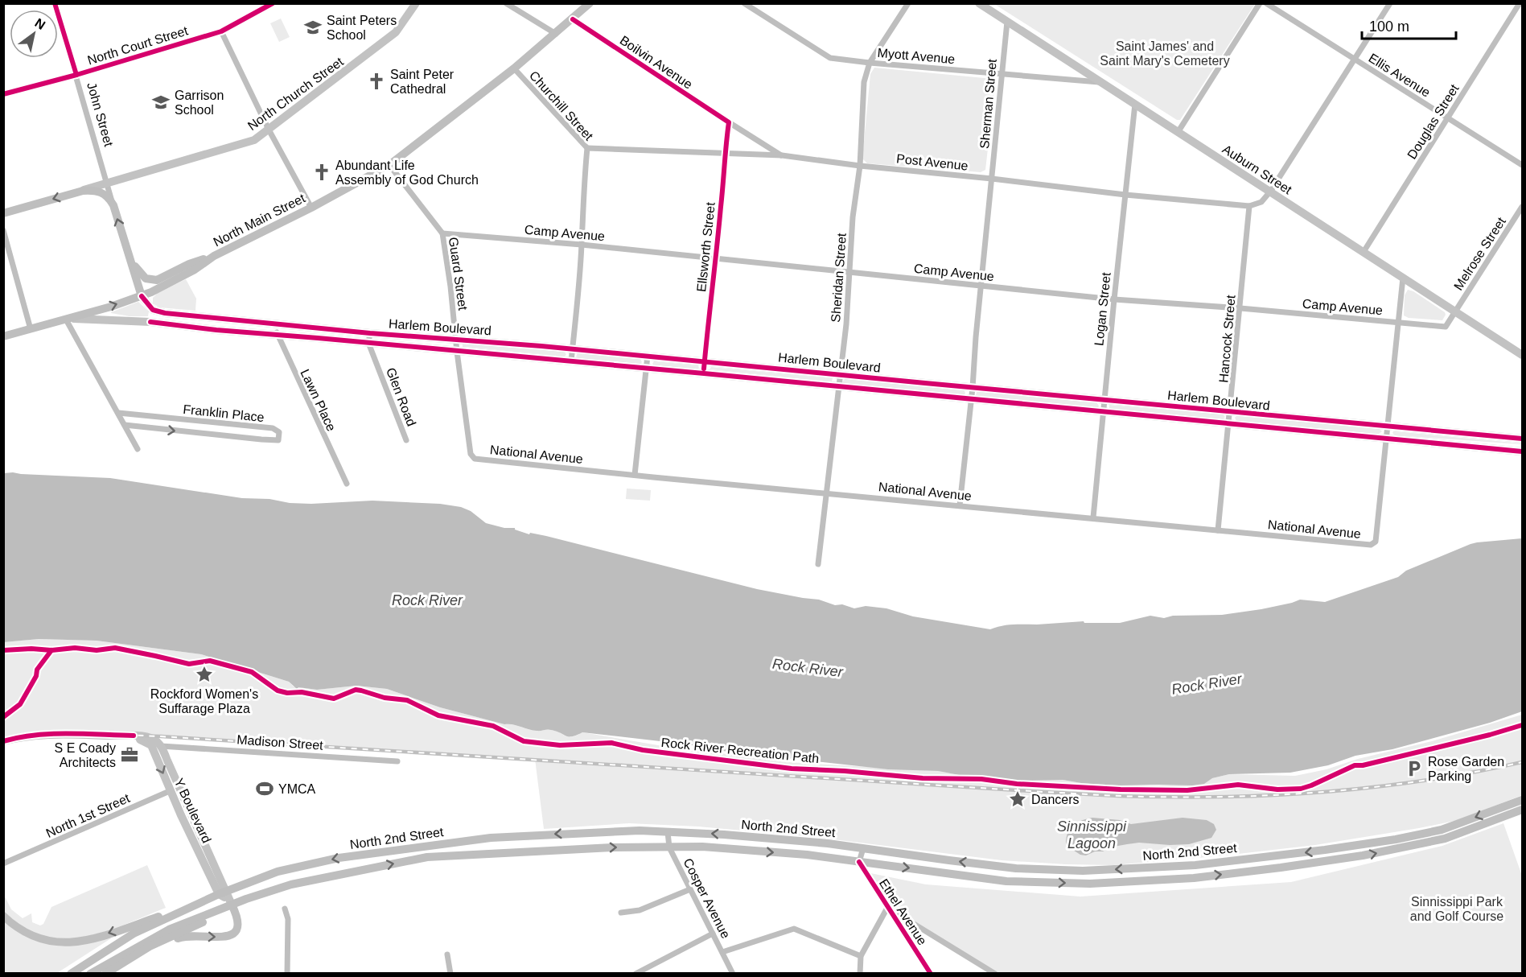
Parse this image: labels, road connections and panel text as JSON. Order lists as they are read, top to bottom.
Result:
{
  "streets": {
    "main road": [
      "North Church Street",
      "John Street",
      "North Main Street",
      "North 2nd Street"
    ],
    "street": [
      "North Court Street",
      "Myott Avenue",
      "Boilvin Avenue",
      "Ellis Avenue",
      "Sherman Street",
      "Churchill Street",
      "Douglas Street",
      "Post Avenue",
      "Auburn Street",
      "Camp Avenue",
      "Ellsworth Street",
      "Melrose Street",
      "Guard Street",
      "Sheridan Street",
      "Logan Street",
      "Harlem Boulevard",
      "Hancock Street",
      "Glen Road",
      "Lawn Place",
      "Franklin Place",
      "National Avenue",
      "Madison Street",
      "Y Boulevard",
      "North 1st Street",
      "Cosper Avenue",
      "Ethel Avenue"
    ],
    "cycle path": ["Rock River Recreation Path"]
  },
  "crossings": [
    ["North Court Street", "John Street"],
    ["Myott Avenue", "Sherman Street"],
    ["Myott Avenue", "Auburn Street"],
    ["Myott Avenue", "Sheridan Street"],
    ["Boilvin Avenue", "Post Avenue"],
    ["Boilvin Avenue", "North Main Street"],
    ["Boilvin Avenue", "Ellsworth Street"],
    ["Ellis Avenue", "Douglas Street"],
    ["North Church Street", "John Street"],
    ["Sherman Street", "Post Avenue"],
    ["Sherman Street", "Auburn Street"],
    ["Sherman Street", "Camp Avenue"],
    ["Sherman Street", "Harlem Boulevard"],
    ["Sherman Street", "National Avenue"],
    ["Churchill Street", "Post Avenue"],
    ["Churchill Street", "North Main Street"],
    ["Churchill Street", "Camp Avenue"],
    ["Churchill Street", "Harlem Boulevard"],
    ["John Street", "North Main Street"],
    ["Douglas Street", "Auburn Street"],
    ["Post Avenue", "Ellsworth Street"],
    ["Post Avenue", "Sheridan Street"],
    ["Post Avenue", "Logan Street"],
    ["Post Avenue", "Hancock Street"],
    ["Auburn Street", "Camp Avenue"],
    ["Auburn Street", "Melrose Street"],
    ["Auburn Street", "Logan Street"],
    ["North Main Street", "Guard Street"],
    ["North Main Street", "Harlem Boulevard"],
    ["Camp Avenue", "Ellsworth Street"],
    ["Camp Avenue", "Melrose Street"],
    ["Camp Avenue", "Guard Street"],
    ["Camp Avenue", "Sheridan Street"],
    ["Camp Avenue", "Logan Street"],
    ["Camp Avenue", "Hancock Street"],
    ["Ellsworth Street", "Harlem Boulevard"],
    ["Guard Street", "Harlem Boulevard"],
    ["Guard Street", "National Avenue"],
    ["Sheridan Street", "Harlem Boulevard"],
    ["Sheridan Street", "National Avenue"],
    ["Logan Street", "Harlem Boulevard"],
    ["Logan Street", "National Avenue"],
    ["Harlem Boulevard", "Hancock Street"],
    ["Harlem Boulevard", "Glen Road"],
    ["Harlem Boulevard", "Lawn Place"],
    ["Harlem Boulevard", "National Avenue"],
    ["Hancock Street", "National Avenue"],
    ["Madison Street", "Y Boulevard"],
    ["Y Boulevard", "North 1st Street"],
    ["Y Boulevard", "North 2nd Street"],
    ["North 2nd Street", "Cosper Avenue"],
    ["North 2nd Street", "Ethel Avenue"]
  ],
  "water": ["Rock River", "Sinnissippi Lagoon"],
  "parks": ["Saint James' and Saint Mary's Cemetery", "Sinnissippi Park and Golf Course"],
  "places": {
    "school or university": ["Saint Peters School", "Garrison School"],
    "church": ["Saint Peter Cathedral", "Abundant Life Assembly of God Church"],
    "place": ["Rockford Women's Suffarage Plaza", "Dancers"],
    "office": ["S E Coady Architects"],
    "parking": ["Rose Garden Parking"],
    "sports": ["YMCA"]
  },
  "scale_bar": "100 m",
  "north": "top right"
}
